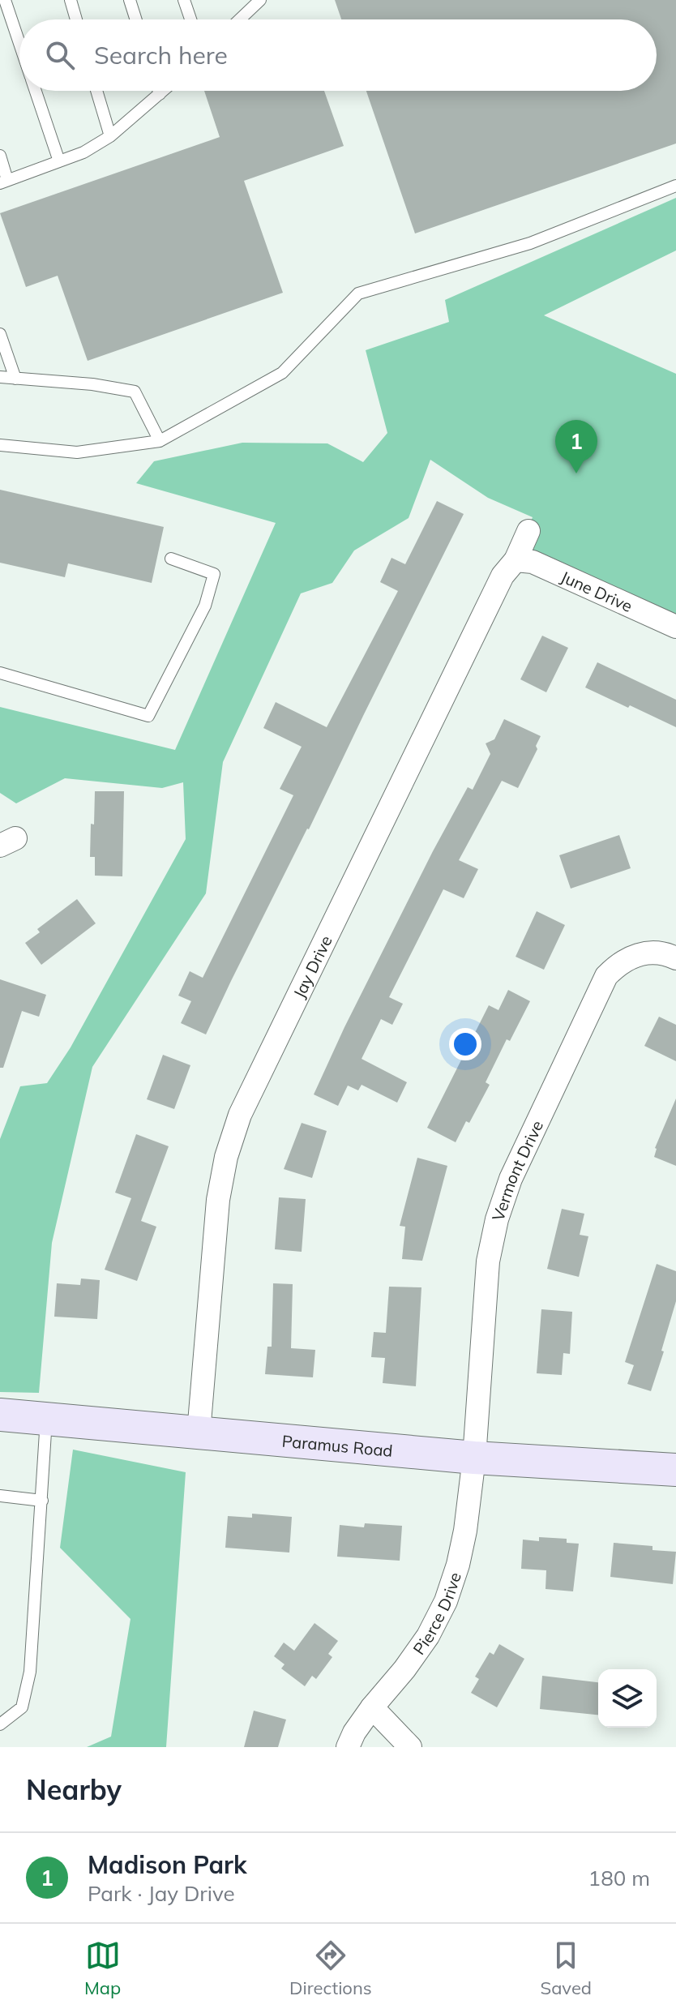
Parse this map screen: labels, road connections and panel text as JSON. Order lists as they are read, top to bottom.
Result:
{
  "streets": {
    "main road": ["Paramus Road"],
    "street": [
      "June Drive",
      "Jay Drive",
      "Vermont Drive",
      "Pierce Drive"
    ]
  },
  "crossings": [
    ["June Drive", "Jay Drive"],
    ["Jay Drive", "Paramus Road"],
    ["Vermont Drive", "Paramus Road"],
    ["Vermont Drive", "Pierce Drive"],
    ["Paramus Road", "Pierce Drive"]
  ],
  "page": {
    "search": "Search here",
    "pins": "1",
    "heading": "Nearby",
    "list": [
      {
        "mark": "1",
        "name": "Madison Park",
        "note": "Park · Jay Drive",
        "value": "180 m"
      }
    ],
    "nav": ["Map", "Directions", "Saved"]
  }
}
